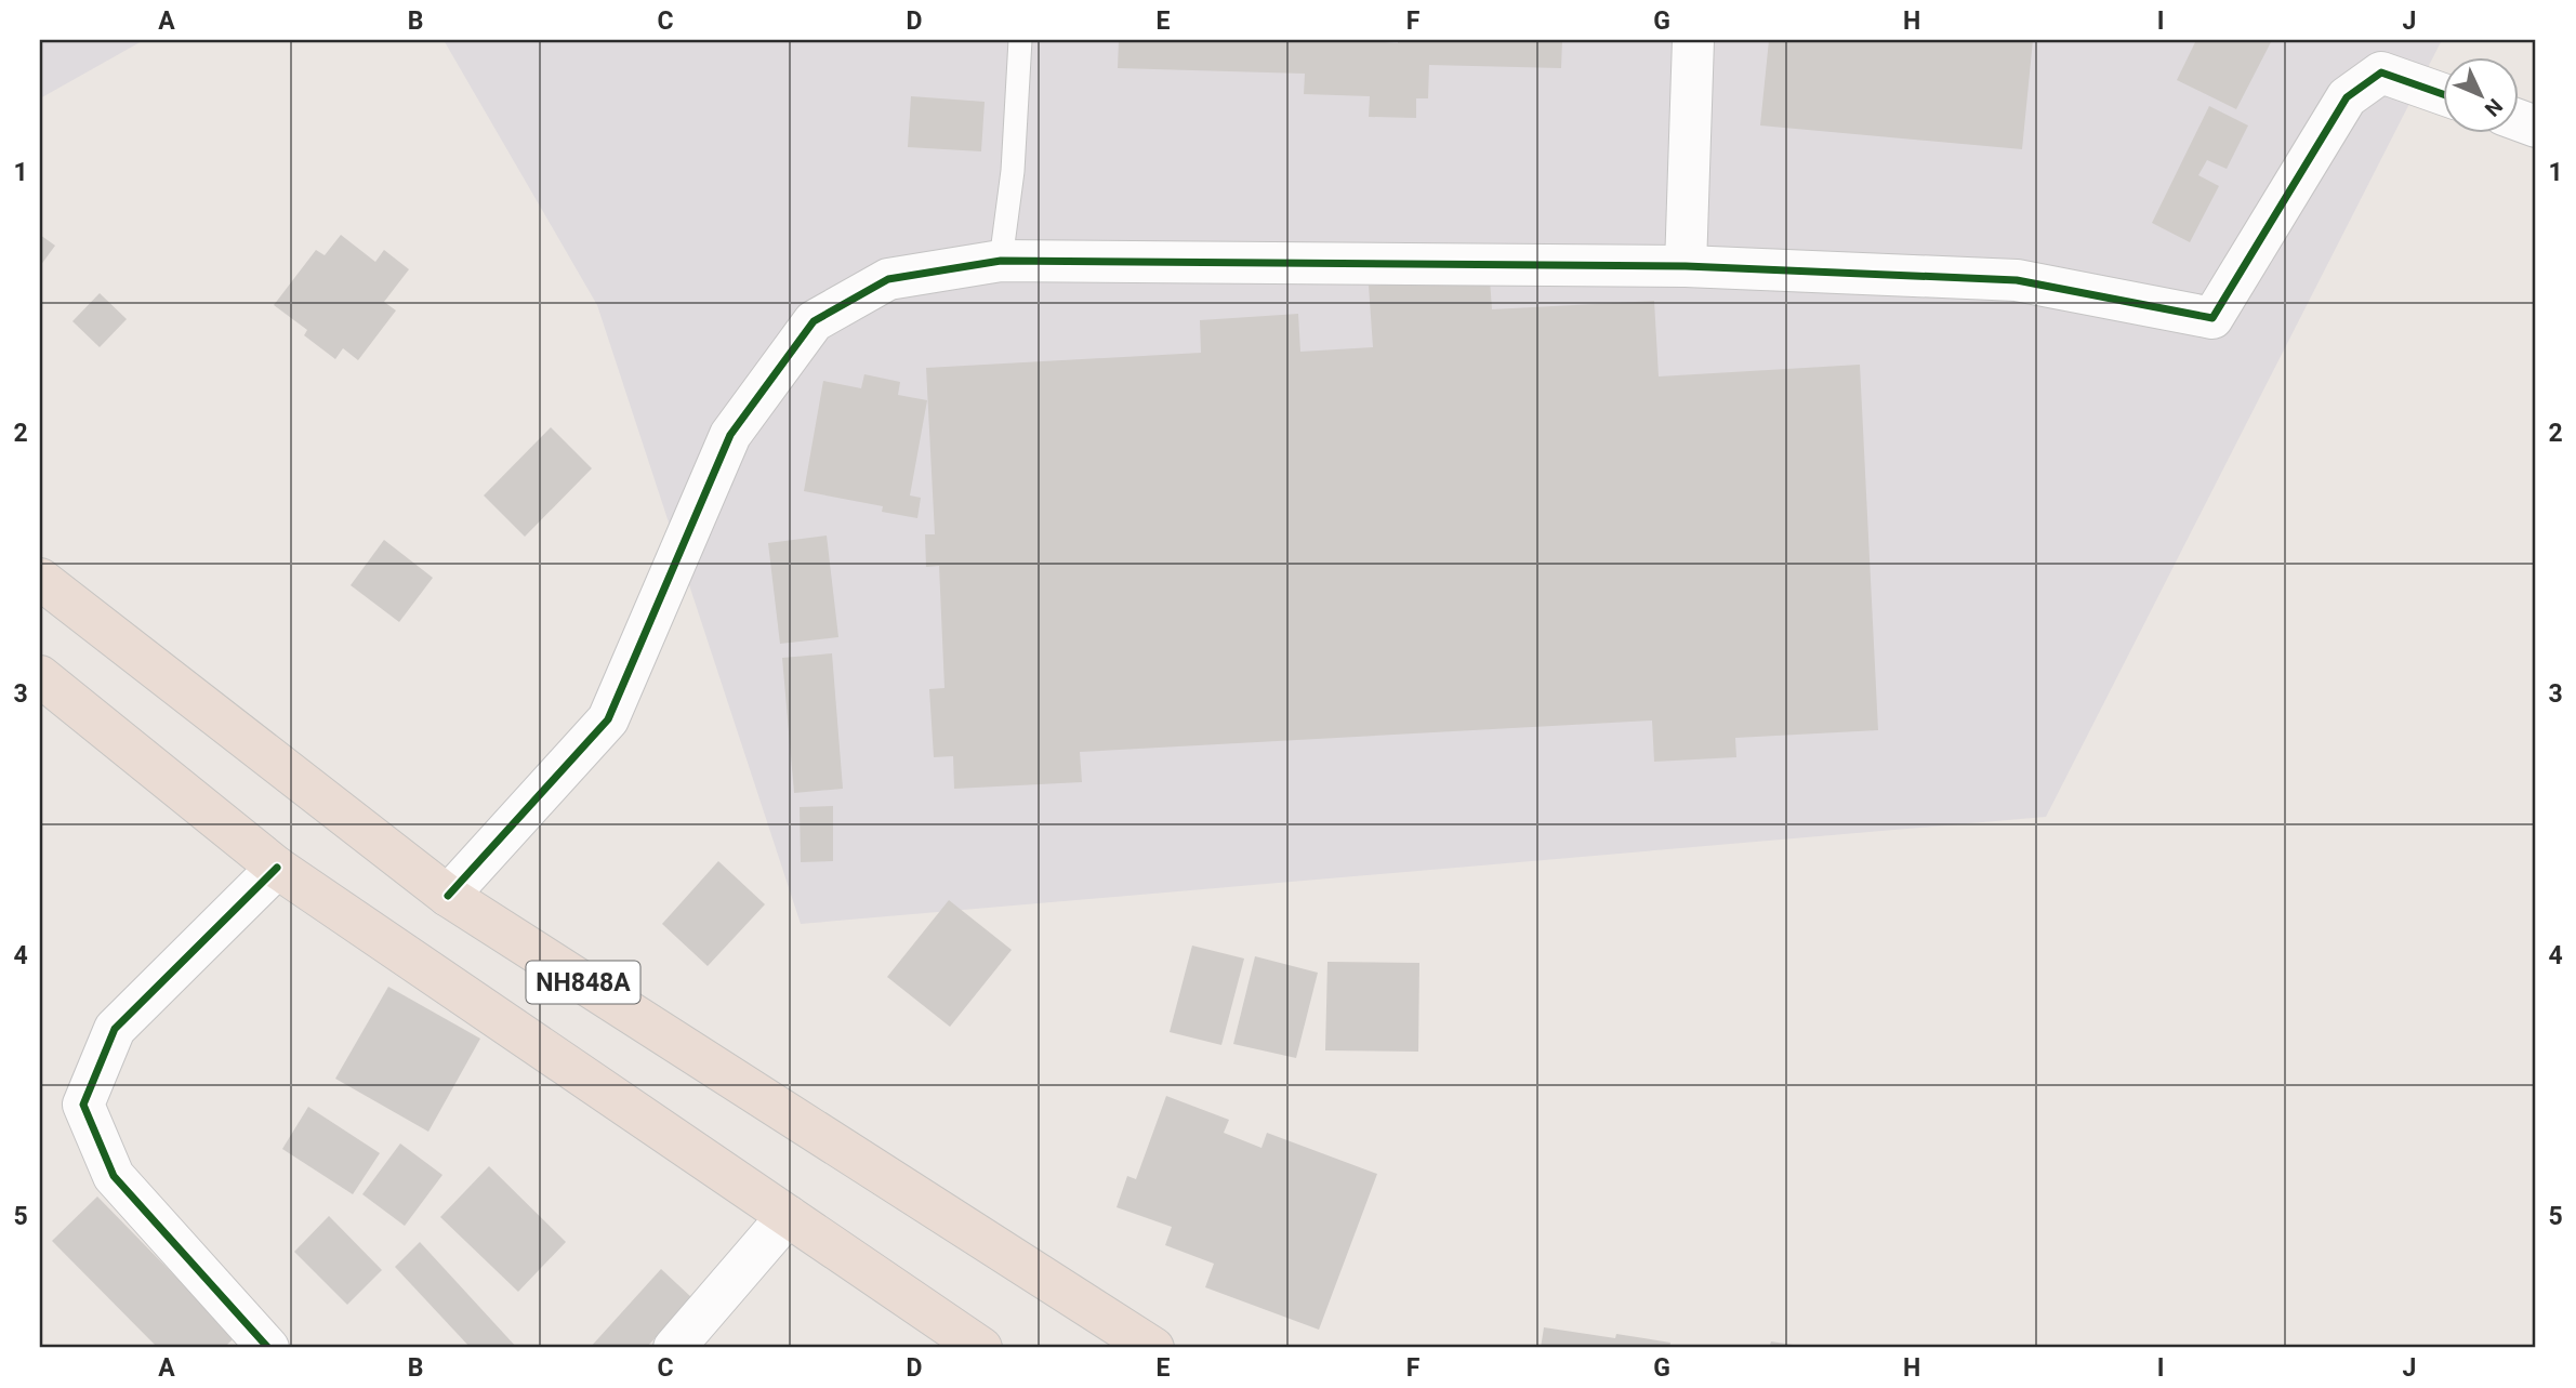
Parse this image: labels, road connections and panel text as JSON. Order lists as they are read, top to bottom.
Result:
{
  "streets": {
    "highway": ["NH848A"]
  },
  "north": "bottom right",
  "grid": {
    "columns": [
      "A",
      "B",
      "C",
      "D",
      "E",
      "F",
      "G",
      "H",
      "I",
      "J"
    ],
    "rows": [
      "1",
      "2",
      "3",
      "4",
      "5"
    ]
  }
}
